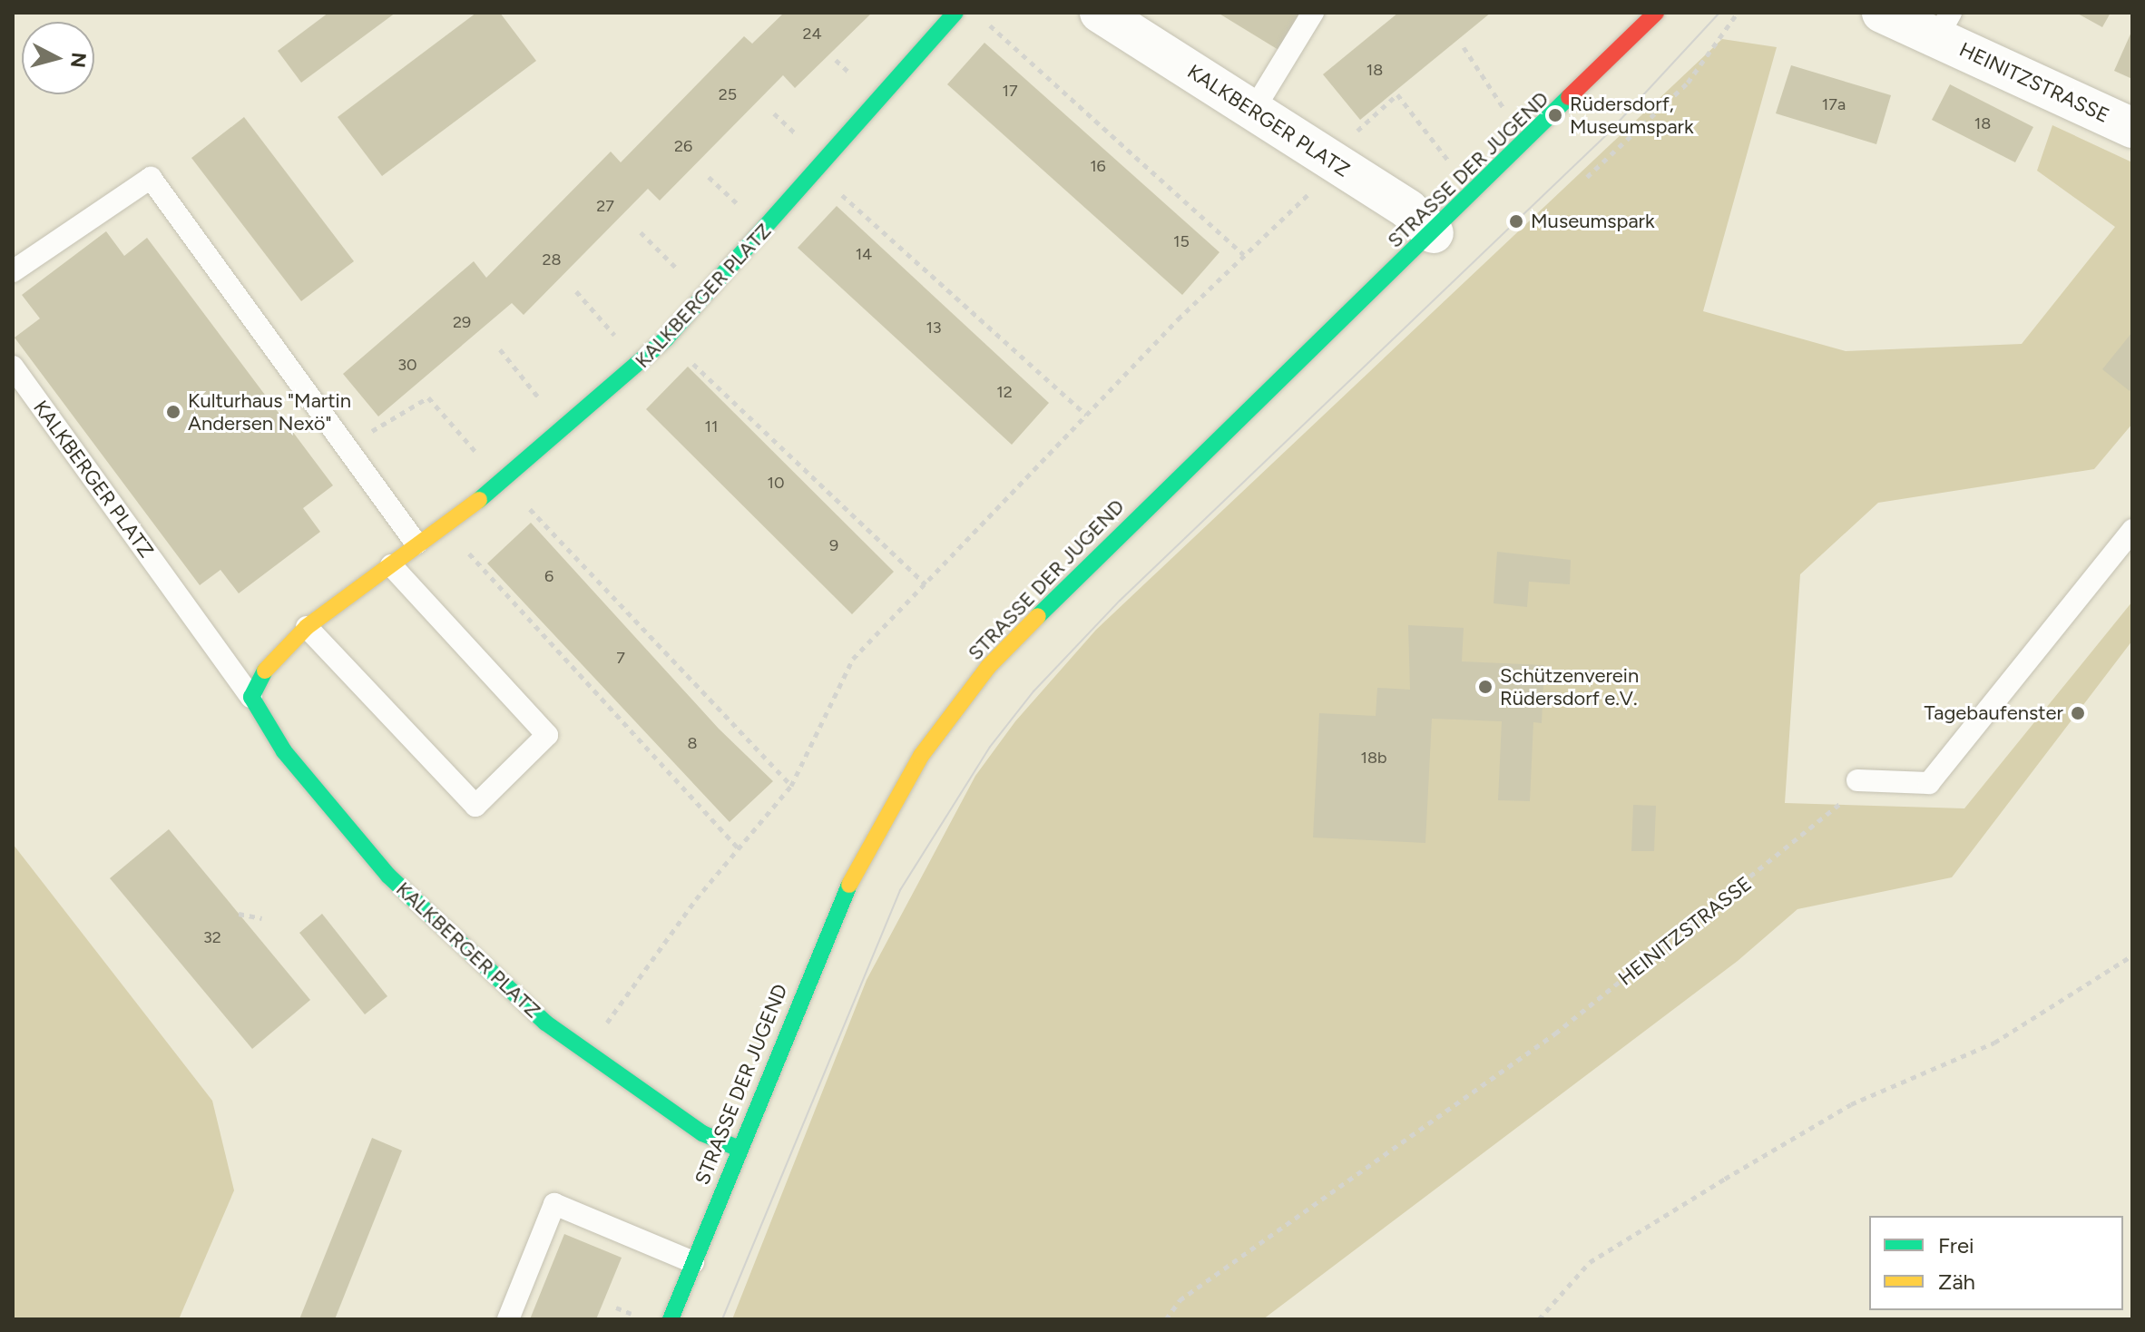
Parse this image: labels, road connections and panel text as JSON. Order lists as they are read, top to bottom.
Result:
{
  "streets": {
    "street": ["HEINITZSTRASSE", "KALKBERGER PLATZ", "STRASSE DER JUGEND"]
  },
  "crossings": [
    ["KALKBERGER PLATZ", "STRASSE DER JUGEND"]
  ],
  "places": [
    "Rüdersdorf, Museumspark",
    "Museumspark",
    "Kulturhaus \"Martin Andersen Nexö\"",
    "Schützenverein Rüdersdorf e.V.",
    "Tagebaufenster"
  ],
  "house_numbers": [
    "24",
    "18",
    "17",
    "25",
    "17a",
    "18",
    "26",
    "16",
    "27",
    "15",
    "14",
    "28",
    "29",
    "13",
    "30",
    "12",
    "11",
    "10",
    "9",
    "6",
    "7",
    "8",
    "18b",
    "32"
  ],
  "legend": ["Frei", "Zäh"],
  "north": "right"
}
